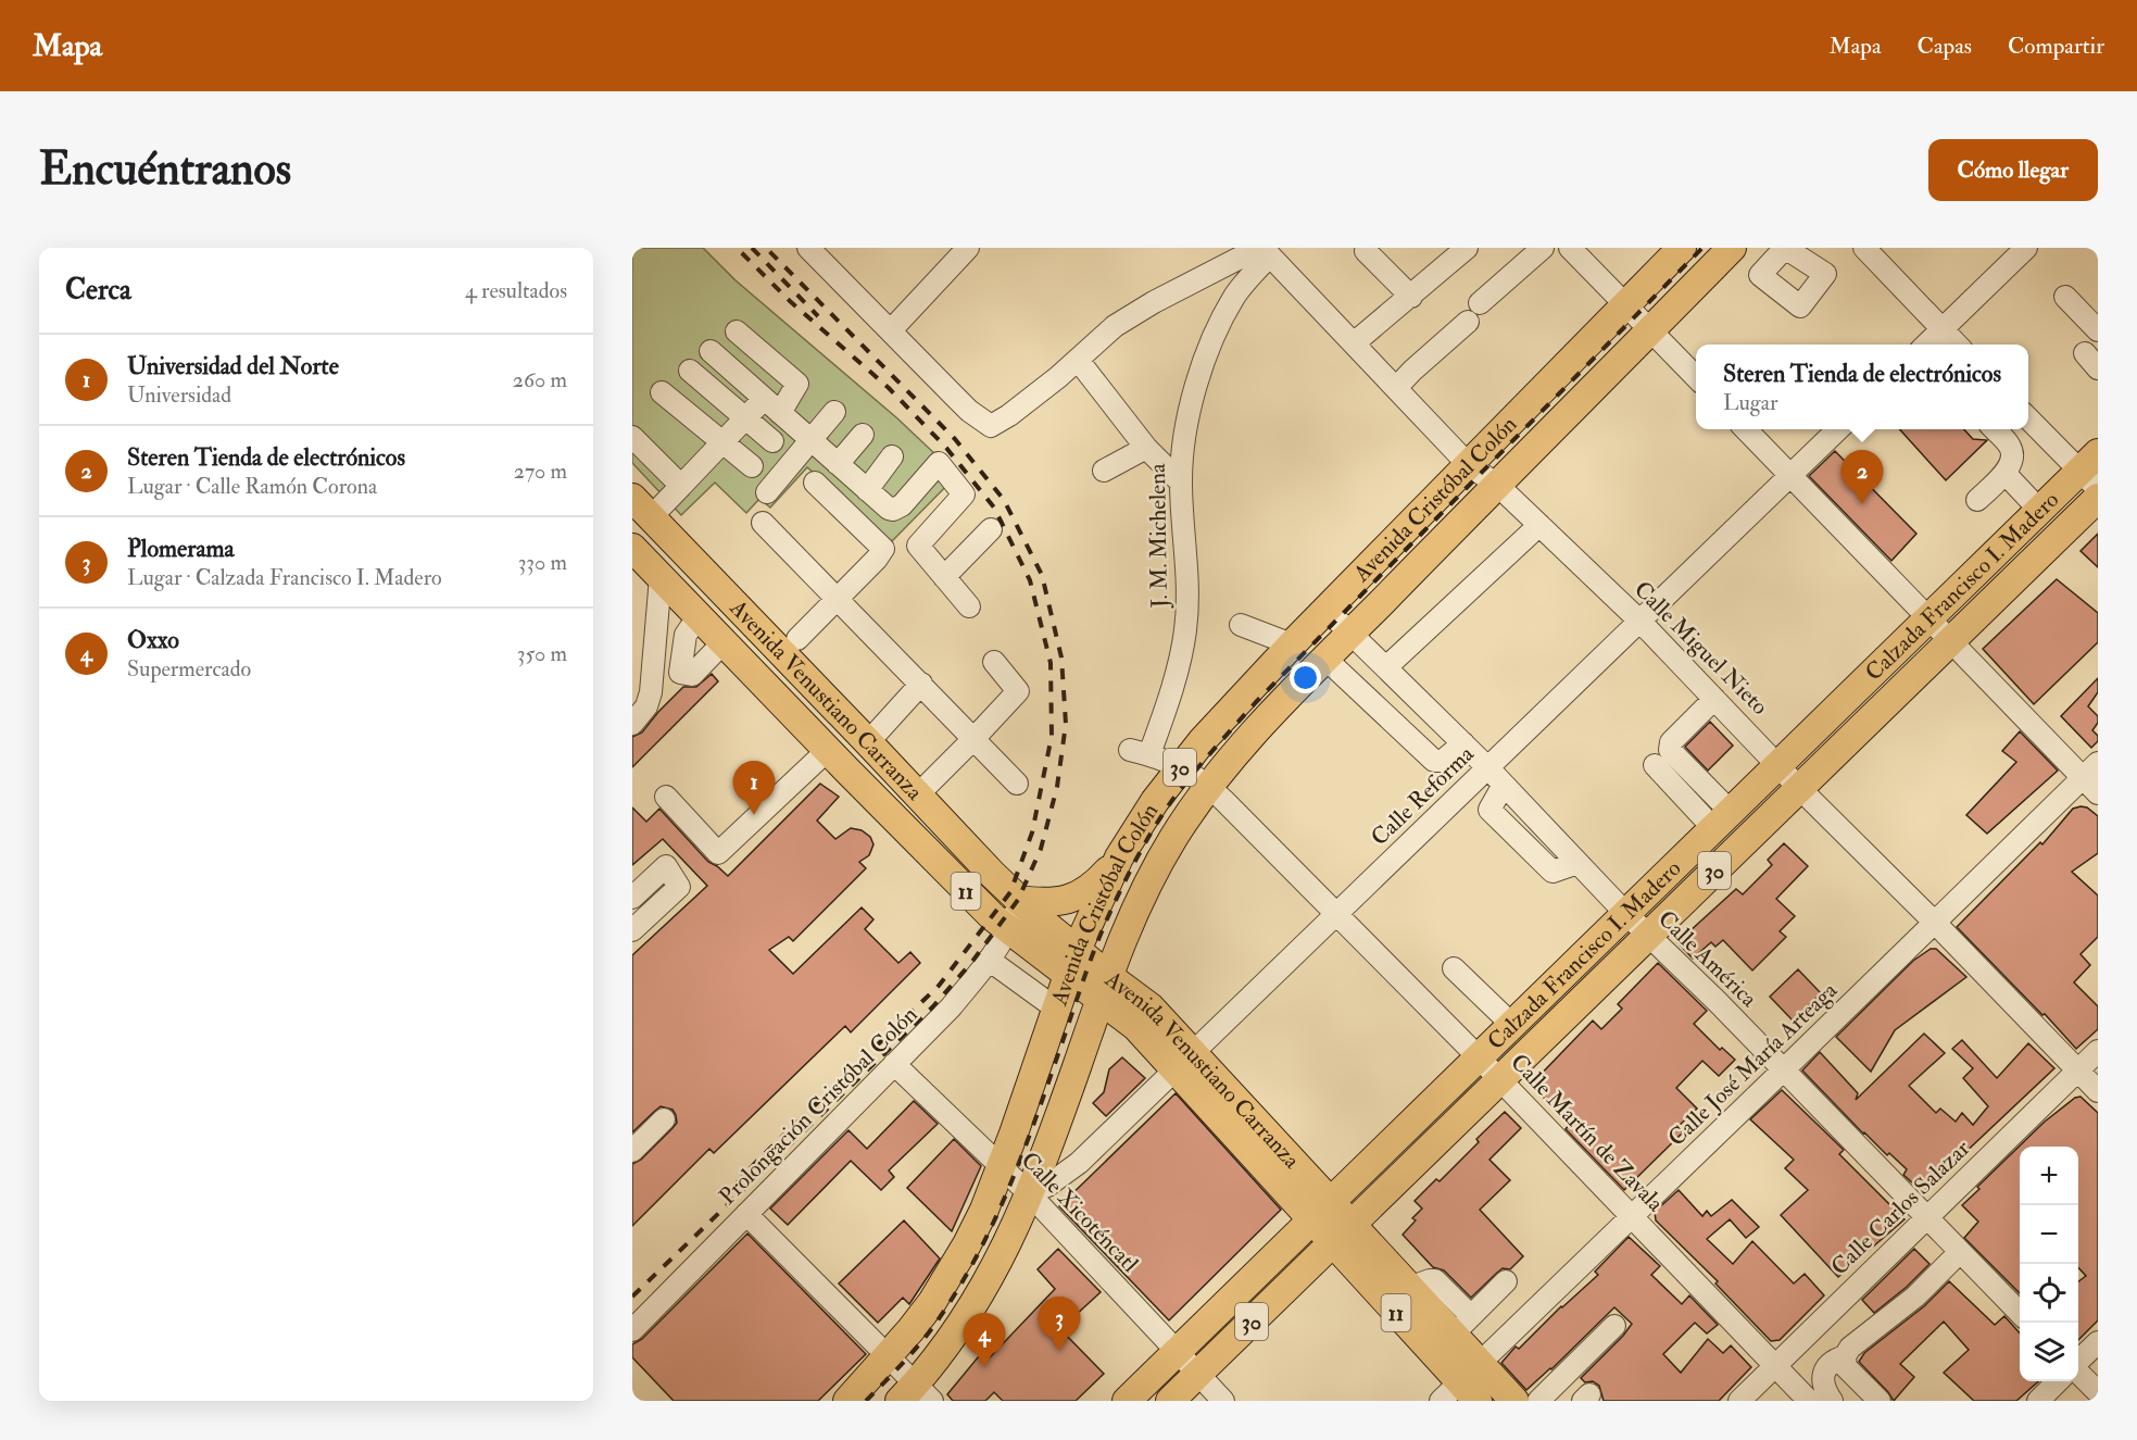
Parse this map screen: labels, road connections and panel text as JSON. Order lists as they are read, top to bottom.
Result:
{
  "streets": {
    "main road": [
      "Avenida Cristóbal Colón",
      "Calzada Francisco I. Madero",
      "Avenida Venustiano Carranza",
      "30",
      "11"
    ],
    "street": [
      "J. M. Michelena",
      "Calle Miguel Nieto",
      "Calle Reforma",
      "Calle América",
      "Calle José María Arteaga",
      "Prolongación Cristóbal Colón",
      "Calle Martín de Zavala",
      "Calle Carlos Salazar",
      "Calle Xicoténcatl"
    ]
  },
  "crossings": [
    ["Avenida Cristóbal Colón", "Calle Miguel Nieto"],
    ["Avenida Cristóbal Colón", "Avenida Venustiano Carranza"],
    ["Avenida Cristóbal Colón", "Calle Reforma"],
    ["Avenida Cristóbal Colón", "Calle América"],
    ["Avenida Cristóbal Colón", "Calle Martín de Zavala"],
    ["Avenida Cristóbal Colón", "Calle Xicoténcatl"],
    ["J. M. Michelena", "Calle Miguel Nieto"],
    ["J. M. Michelena", "Calle Martín de Zavala"],
    ["Calzada Francisco I. Madero", "Calle Miguel Nieto"],
    ["Calzada Francisco I. Madero", "Avenida Venustiano Carranza"],
    ["Calzada Francisco I. Madero", "Calle América"],
    ["Calzada Francisco I. Madero", "Calle Martín de Zavala"],
    ["Calzada Francisco I. Madero", "Calle Xicoténcatl"],
    ["Calle Miguel Nieto", "Calle Reforma"],
    ["Calle Miguel Nieto", "Calle José María Arteaga"],
    ["Calle Miguel Nieto", "Calle Carlos Salazar"],
    ["Avenida Venustiano Carranza", "Calle Reforma"],
    ["Avenida Venustiano Carranza", "Calle José María Arteaga"],
    ["Avenida Venustiano Carranza", "Prolongación Cristóbal Colón"],
    ["Calle Reforma", "Calle América"],
    ["Calle Reforma", "Calle Martín de Zavala"],
    ["Calle Reforma", "Calle Xicoténcatl"],
    ["Calle América", "Calle José María Arteaga"],
    ["Calle América", "Calle Carlos Salazar"],
    ["Calle José María Arteaga", "Calle Martín de Zavala"],
    ["Prolongación Cristóbal Colón", "Calle Xicoténcatl"],
    ["Calle Martín de Zavala", "Calle Carlos Salazar"]
  ],
  "page": {
    "header": "Mapa",
    "nav": ["Mapa", "Capas", "Compartir"],
    "buttons": "Cómo llegar",
    "title": "Encuéntranos",
    "heading": ["Cerca", "4 resultados"],
    "list": [
      {
        "mark": "1",
        "name": "Universidad del Norte",
        "note": "Universidad",
        "value": "260 m"
      },
      {
        "mark": "2",
        "name": "Steren Tienda de electrónicos",
        "note": "Lugar · Calle Ramón Corona",
        "value": "270 m"
      },
      {
        "mark": "3",
        "name": "Plomerama",
        "note": "Lugar · Calzada Francisco I. Madero",
        "value": "330 m"
      },
      {
        "mark": "4",
        "name": "Oxxo",
        "note": "Supermercado",
        "value": "350 m"
      }
    ],
    "popup": ["Steren Tienda de electrónicos", "Lugar"],
    "pins": [
      "2",
      "1",
      "3",
      "4"
    ],
    "map_buttons": ["+", "−"]
  }
}
